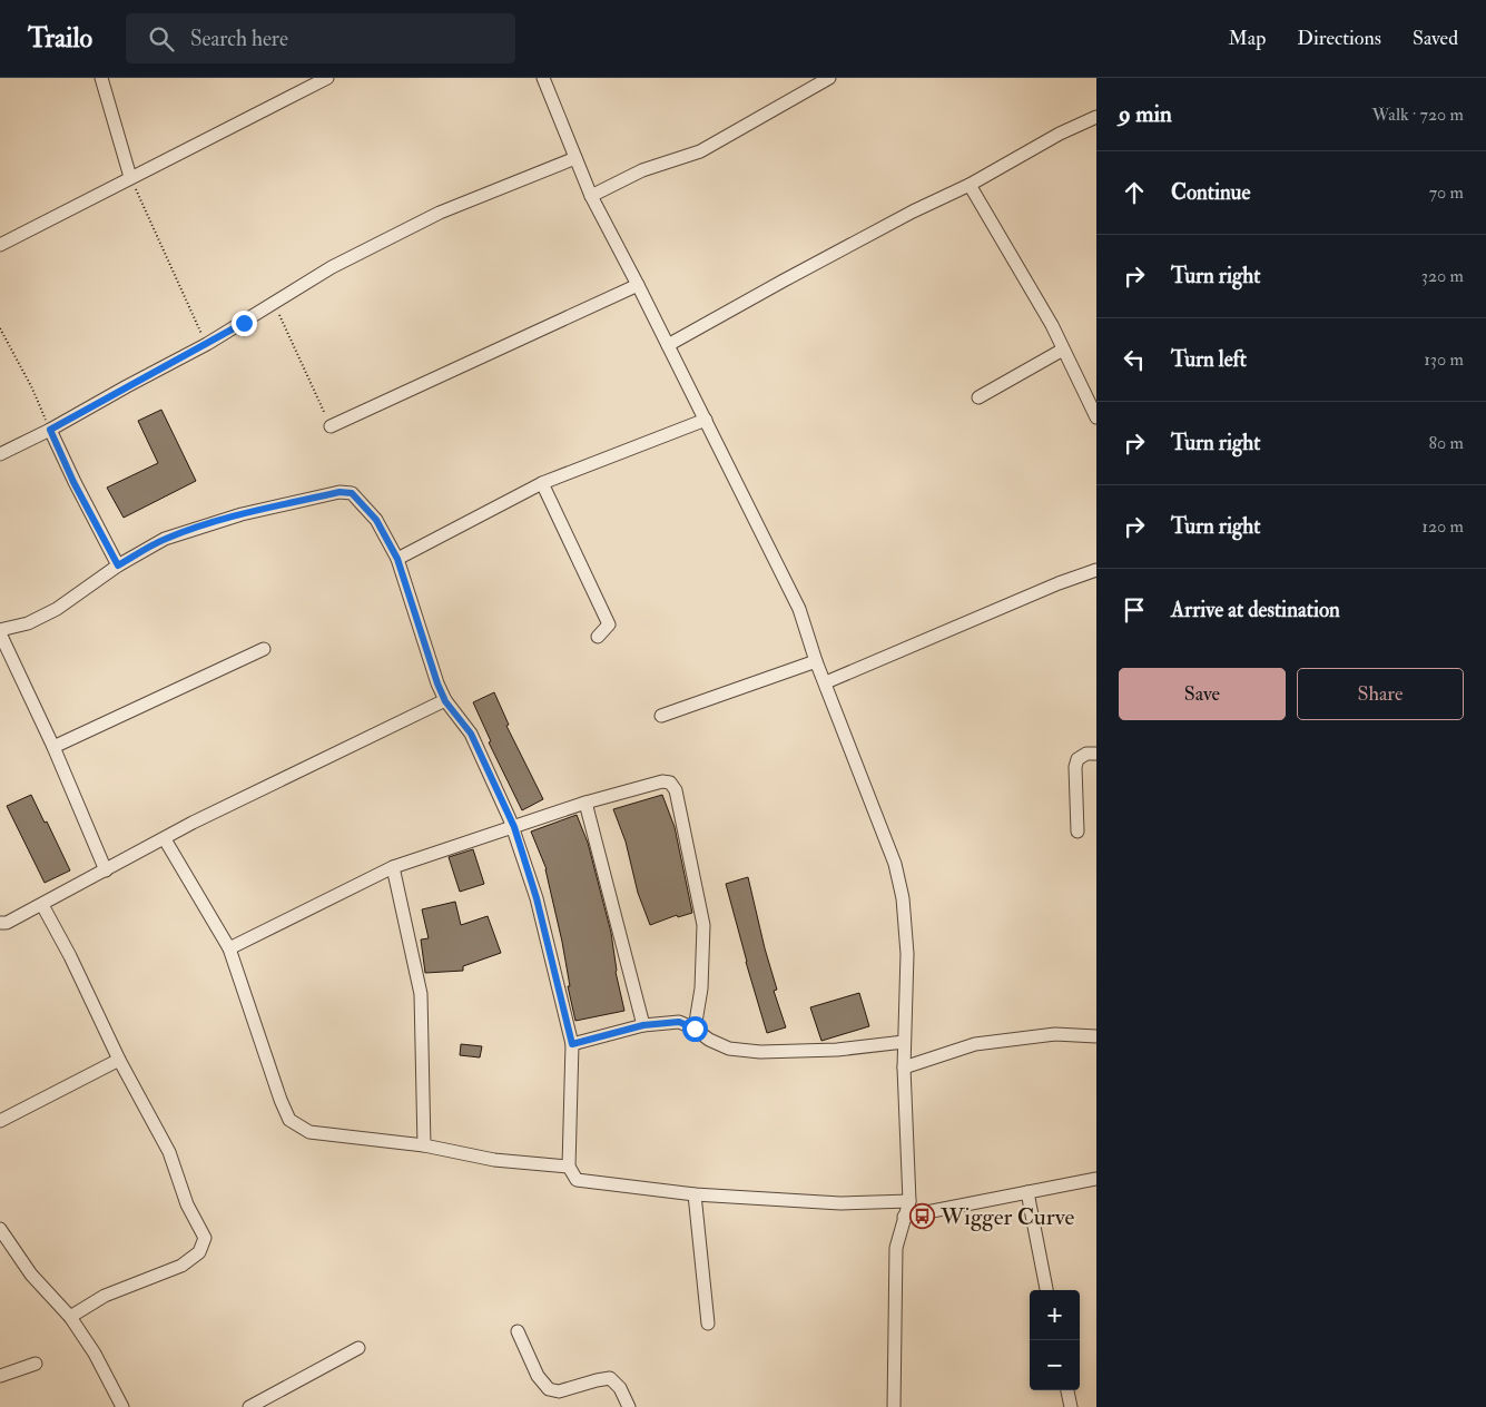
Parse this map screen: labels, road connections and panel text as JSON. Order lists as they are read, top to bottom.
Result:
{
  "places": {
    "bus stop": ["Wigger Curve"]
  },
  "page": {
    "header": "Trailo",
    "search": "Search here",
    "nav": ["Map", "Directions", "Saved"],
    "heading": ["9 min", "Walk · 720 m"],
    "list": [
      ["Continue", "70 m"],
      ["Turn right", "320 m"],
      ["Turn left", "130 m"],
      ["Turn right", "80 m"],
      ["Turn right", "120 m"],
      "Arrive at destination"
    ],
    "buttons": ["Save", "Share"],
    "map_buttons": ["+", "−"]
  }
}
